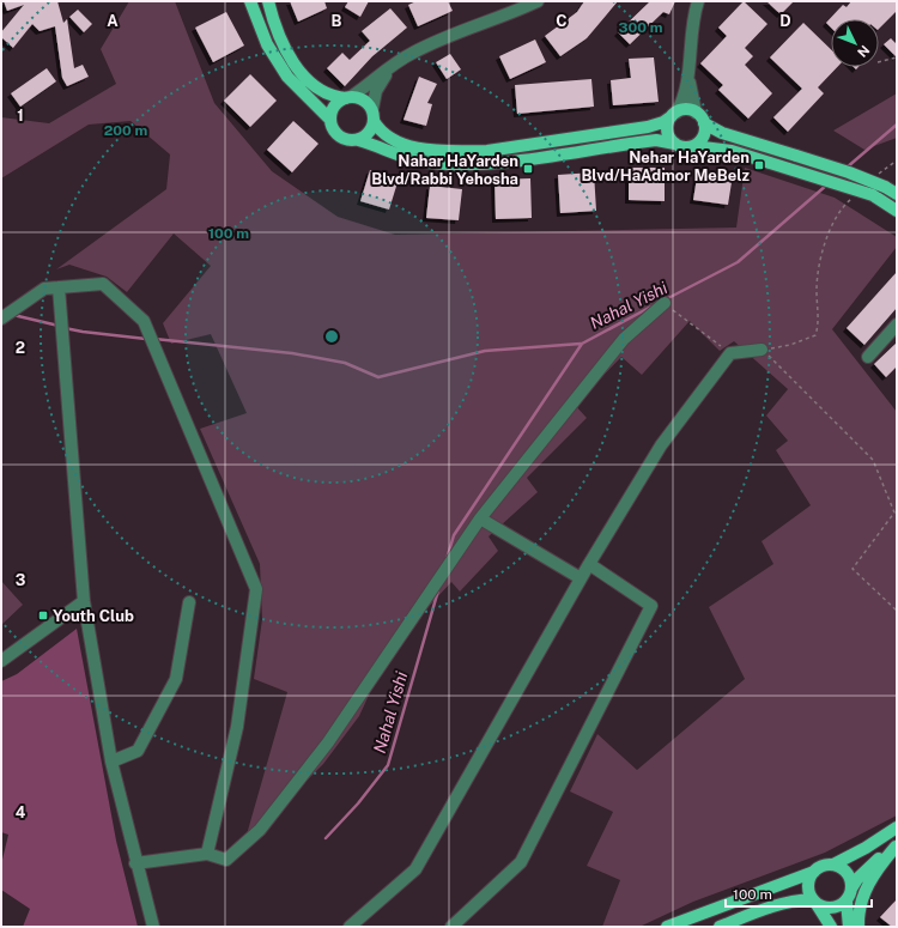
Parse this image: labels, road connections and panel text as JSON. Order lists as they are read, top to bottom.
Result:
{
  "water": ["Nahal Yishi"],
  "places": {
    "transit": ["Nehar HaYarden Blvd/HaAdmor MeBelz", "Nahar HaYarden Blvd/Rabbi Yehosha", "Youth Club"]
  },
  "scale_bar": "100 m",
  "north": "bottom right",
  "grid": {
    "columns": [
      "A",
      "B",
      "C",
      "D"
    ],
    "rows": [
      "1",
      "2",
      "3",
      "4"
    ]
  },
  "rings": ["300 m", "200 m", "100 m"]
}
